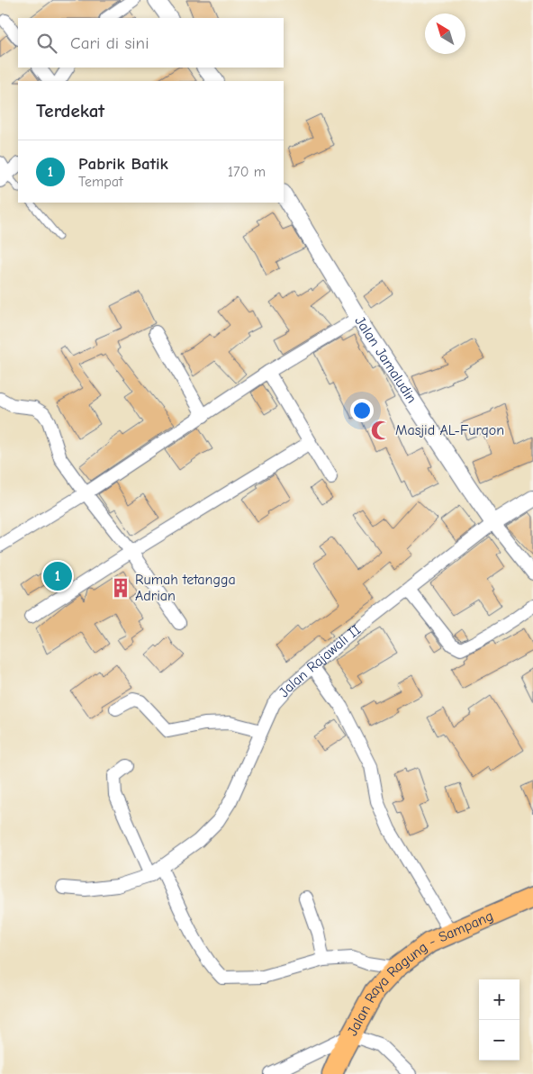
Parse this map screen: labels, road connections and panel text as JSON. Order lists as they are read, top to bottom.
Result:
{
  "streets": {
    "main road": ["Jalan Raya Ragung - Sampang"],
    "street": ["Jalan Jamaludin", "Jalan Rajawali II"]
  },
  "crossings": [
    ["Jalan Jamaludin", "Jalan Rajawali II"]
  ],
  "places": {
    "mosque": ["Masjid AL-Furqon"],
    "building": ["Rumah tetangga Adrian"]
  },
  "north": "top left",
  "page": {
    "search": "Cari di sini",
    "heading": "Terdekat",
    "list": [
      {
        "mark": "1",
        "name": "Pabrik Batik",
        "note": "Tempat",
        "value": "170 m"
      }
    ],
    "pins": "1",
    "map_buttons": ["+", "−"]
  }
}
